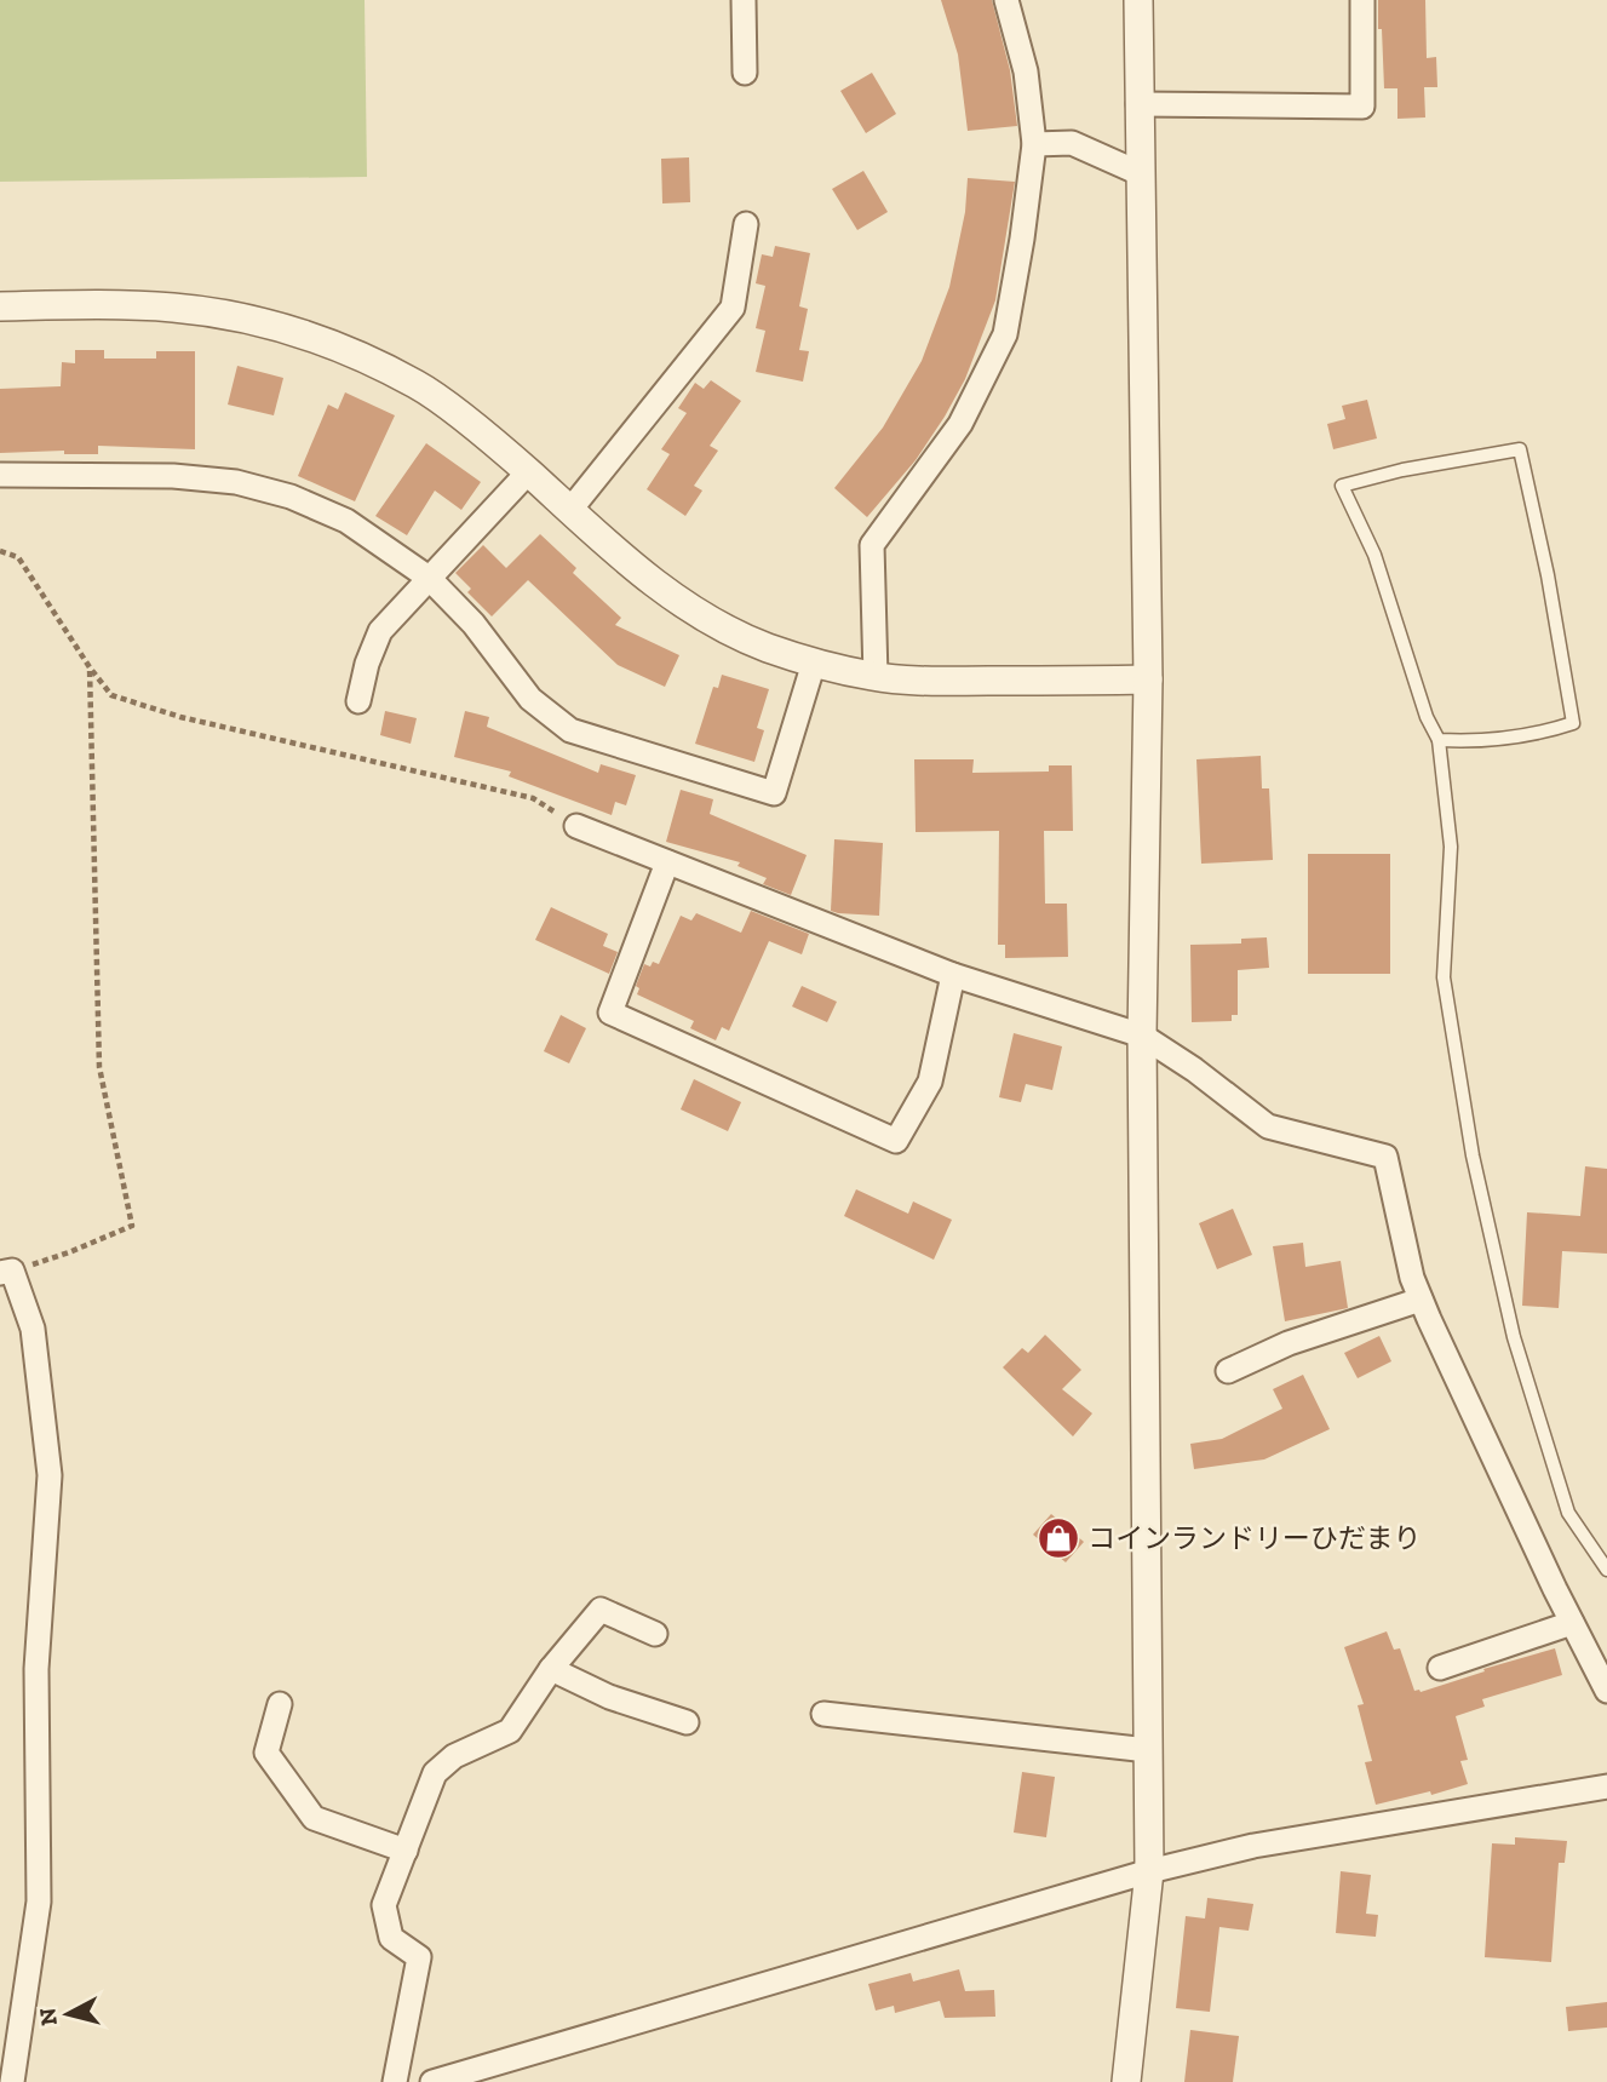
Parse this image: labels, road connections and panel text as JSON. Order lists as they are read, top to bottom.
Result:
{
  "places": {
    "shop": ["コインランドリーひだまり"]
  },
  "north": "left"
}
